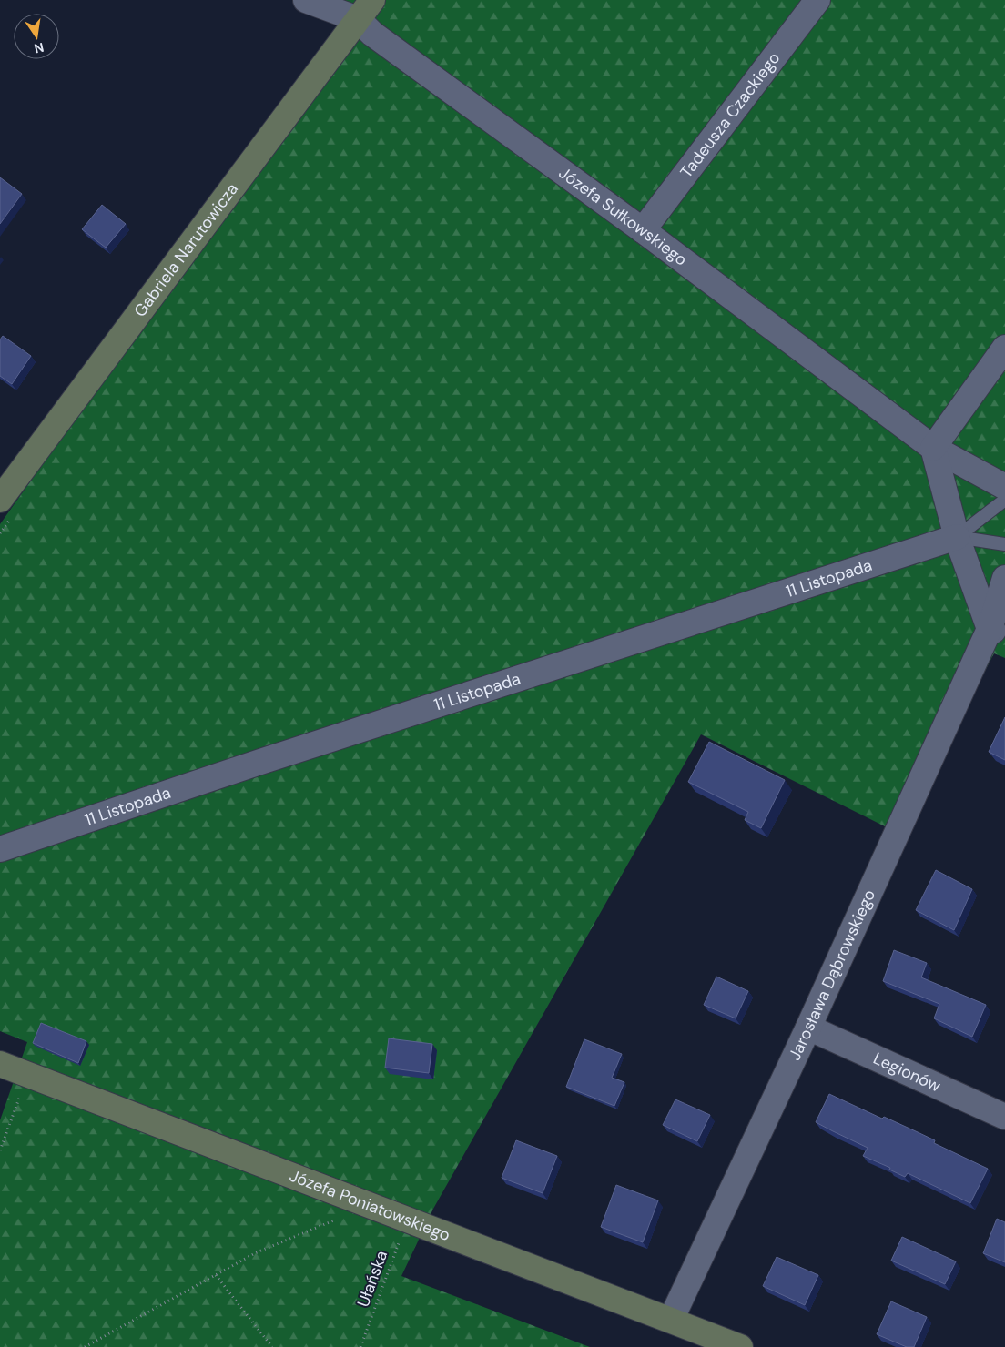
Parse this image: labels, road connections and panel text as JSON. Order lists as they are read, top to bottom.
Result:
{
  "streets": {
    "street": [
      "Tadeusza Czackiego",
      "Józefa Sułkowskiego",
      "Gabriela Narutowicza",
      "11 Listopada",
      "Jarosława Dąbrowskiego",
      "Legionów",
      "Józefa Poniatowskiego"
    ],
    "path": ["Ułańska"]
  },
  "crossings": [
    ["Tadeusza Czackiego", "Józefa Sułkowskiego"],
    ["Józefa Sułkowskiego", "Gabriela Narutowicza"],
    ["Jarosława Dąbrowskiego", "Legionów"],
    ["Jarosława Dąbrowskiego", "Józefa Poniatowskiego"],
    ["Józefa Poniatowskiego", "Ułańska"]
  ],
  "north": "bottom"
}
